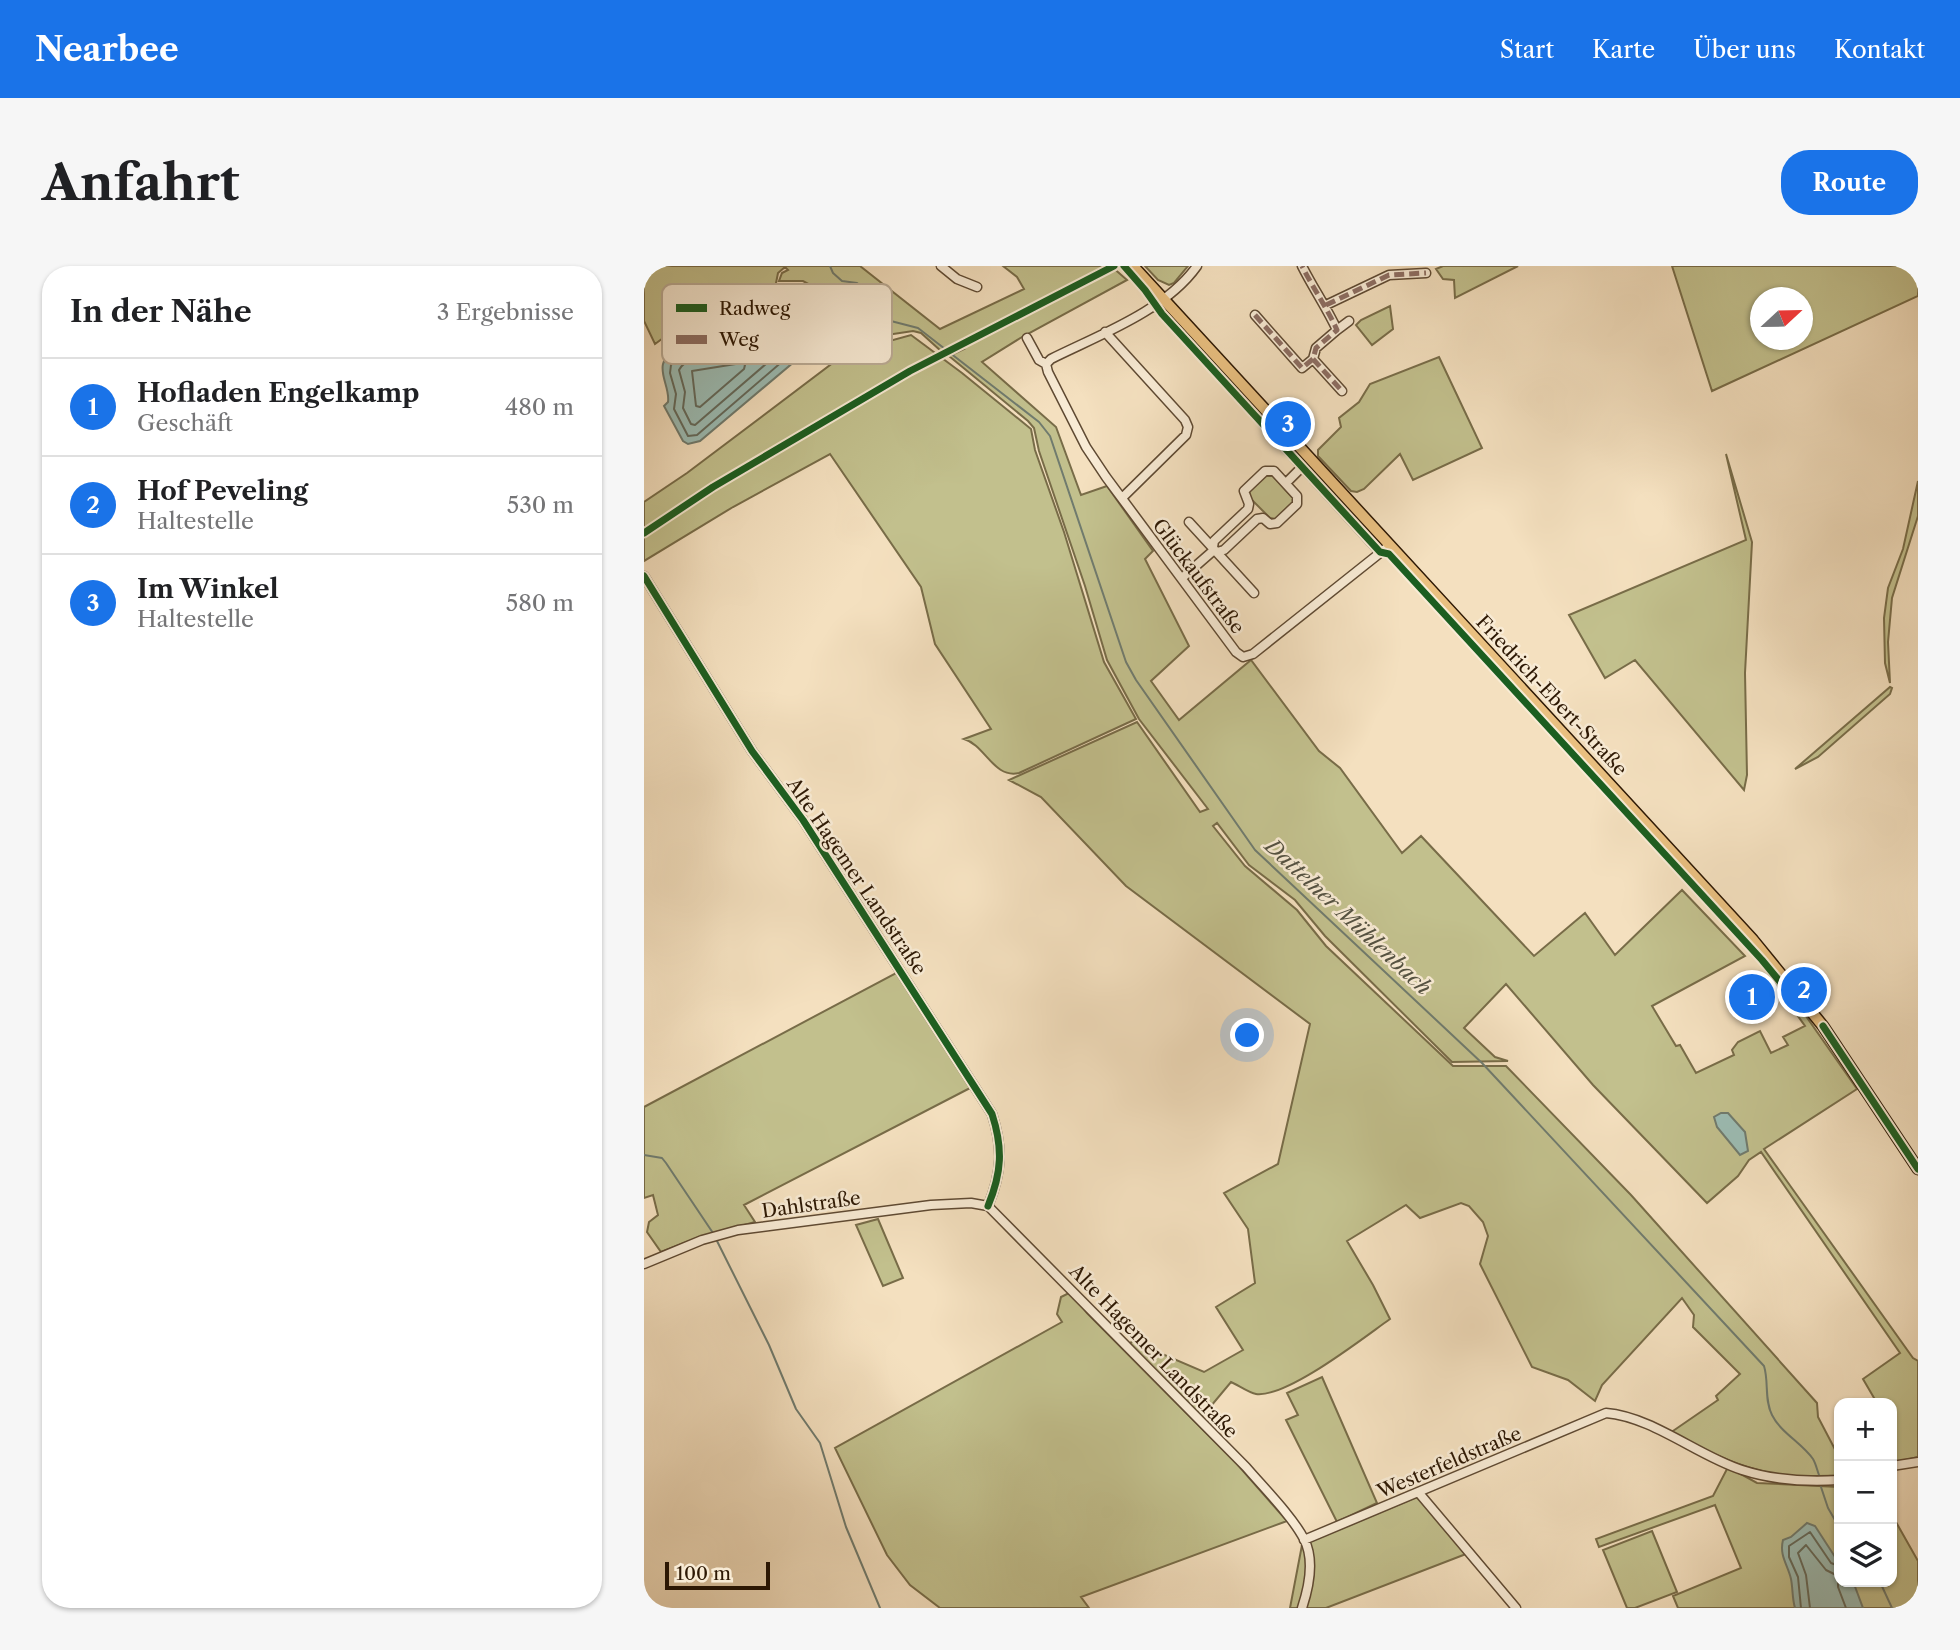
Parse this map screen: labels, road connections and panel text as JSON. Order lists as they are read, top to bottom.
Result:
{
  "streets": {
    "main road": ["Friedrich-Ebert-Straße"],
    "street": [
      "Glückaufstraße",
      "Alte Hagemer Landstraße",
      "Dahlstraße",
      "Westerfeldstraße"
    ]
  },
  "crossings": [
    ["Glückaufstraße", "Friedrich-Ebert-Straße"],
    ["Alte Hagemer Landstraße", "Dahlstraße"],
    ["Alte Hagemer Landstraße", "Westerfeldstraße"]
  ],
  "water": ["Dattelner Mühlenbach"],
  "legend": ["Radweg", "Weg"],
  "scale_bar": "100 m",
  "north": "right",
  "page": {
    "header": "Nearbee",
    "nav": [
      "Start",
      "Karte",
      "Über uns",
      "Kontakt"
    ],
    "buttons": "Route",
    "title": "Anfahrt",
    "heading": ["In der Nähe", "3 Ergebnisse"],
    "list": [
      {
        "mark": "1",
        "name": "Hofladen Engelkamp",
        "note": "Geschäft",
        "value": "480 m"
      },
      {
        "mark": "2",
        "name": "Hof Peveling",
        "note": "Haltestelle",
        "value": "530 m"
      },
      {
        "mark": "3",
        "name": "Im Winkel",
        "note": "Haltestelle",
        "value": "580 m"
      }
    ],
    "pins": ["3", "2", "1"],
    "map_buttons": ["+", "−"],
    "scale": "100 m"
  }
}
